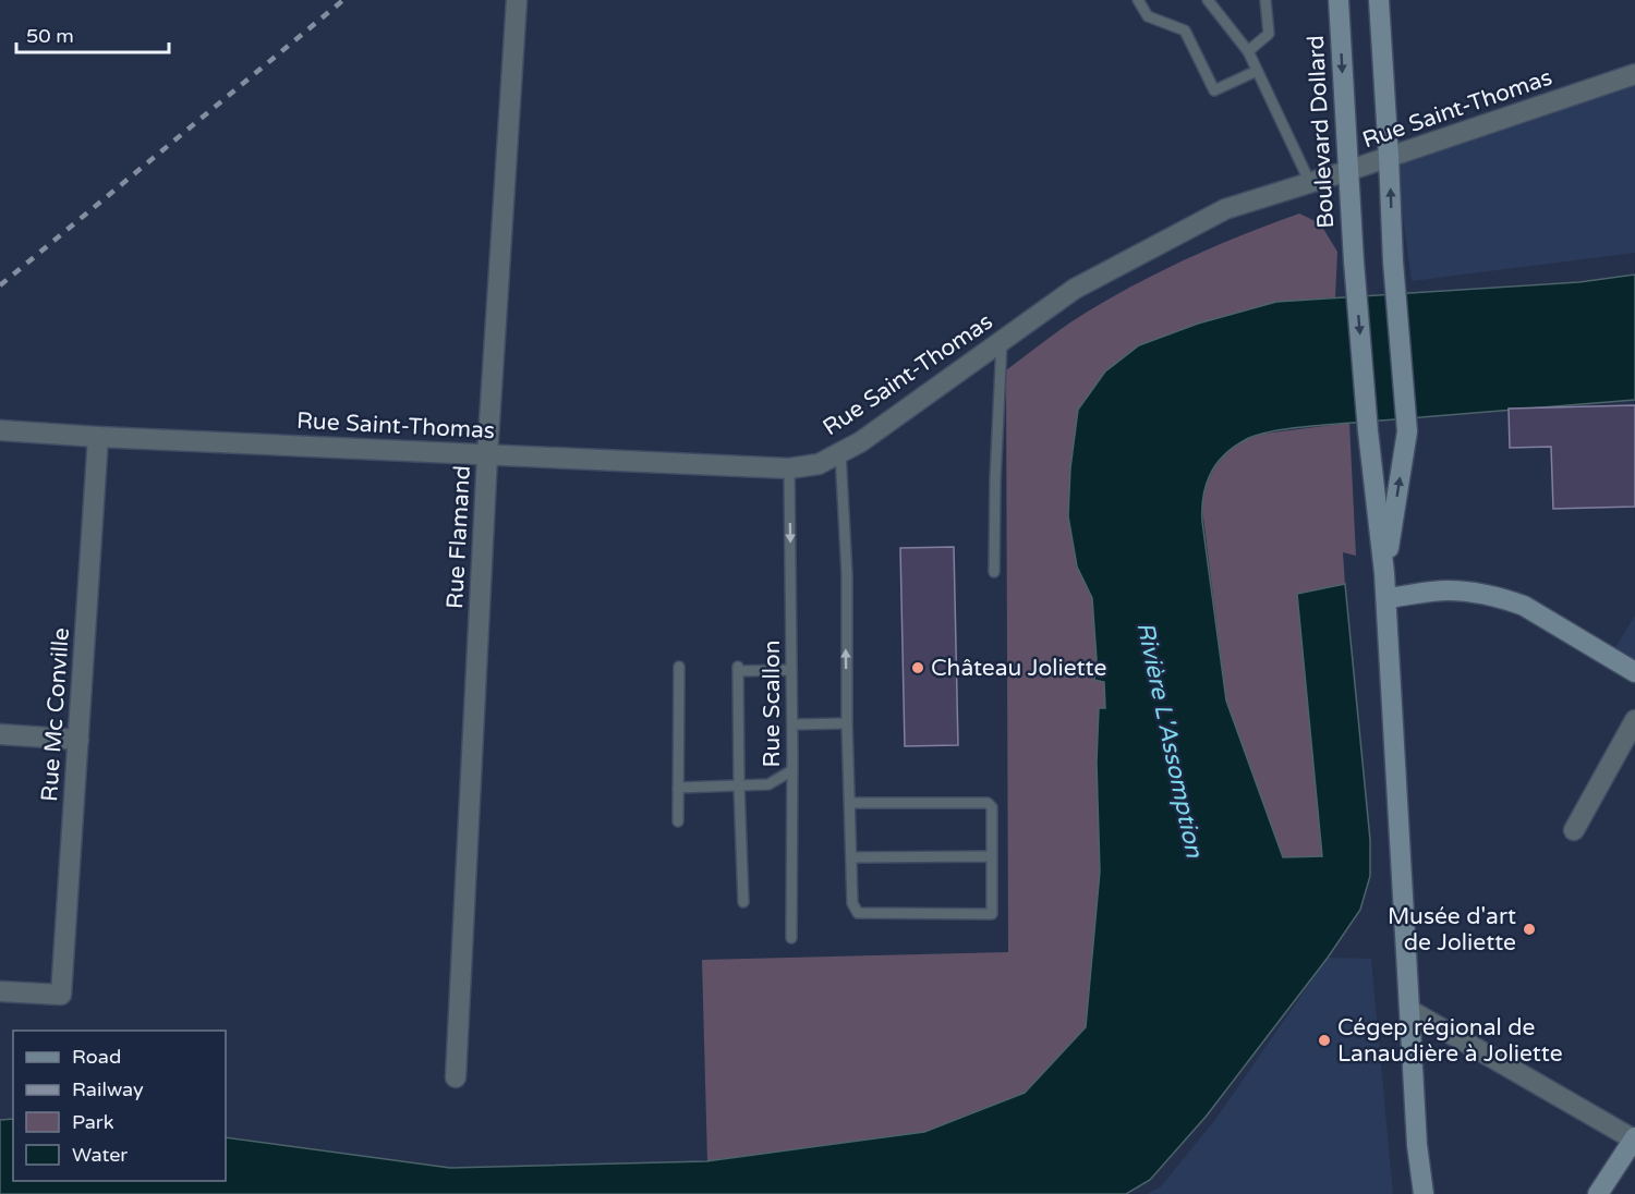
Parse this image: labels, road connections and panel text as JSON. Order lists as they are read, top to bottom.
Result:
{
  "streets": {
    "main road": ["Boulevard Dollard"],
    "street": ["Rue Saint-Thomas", "Rue Flamand", "Rue Mc Conville"],
    "lane": ["Rue Scallon"]
  },
  "crossings": [
    ["Rue Saint-Thomas", "Boulevard Dollard"],
    ["Rue Saint-Thomas", "Rue Flamand"],
    ["Rue Saint-Thomas", "Rue Scallon"],
    ["Rue Saint-Thomas", "Rue Mc Conville"]
  ],
  "water": ["Rivière L'Assomption"],
  "places": ["Château Joliette", "Musée d'art de Joliette", "Cégep régional de Lanaudière à Joliette"],
  "legend": [
    "Road",
    "Railway",
    "Park",
    "Water"
  ],
  "scale_bar": "50 m"
}
